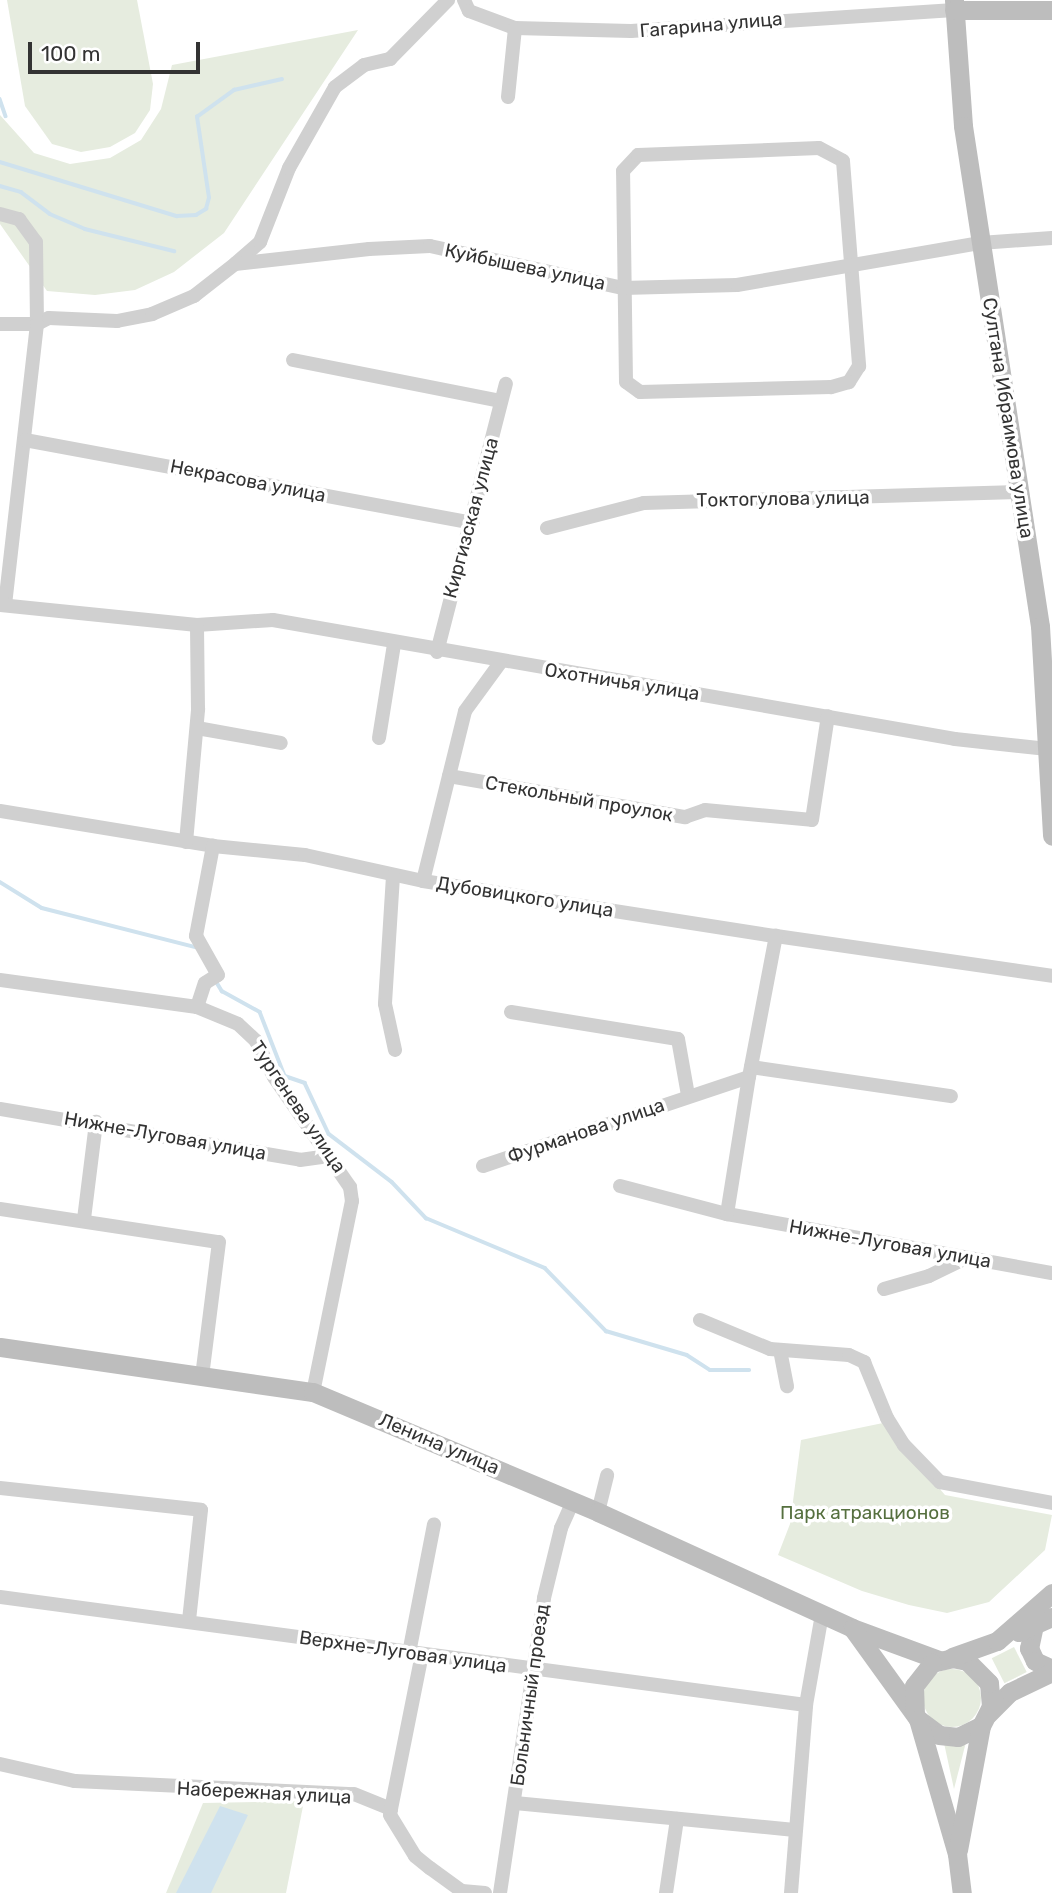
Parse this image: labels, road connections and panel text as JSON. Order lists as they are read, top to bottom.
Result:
{
  "streets": {
    "main road": ["Гагарина улица", "Султана Ибраимова улица", "Ленина улица"],
    "street": [
      "Куйбышева улица",
      "Некрасова улица",
      "Токтогулова улица",
      "Киргизская улица",
      "Охотничья улица",
      "Стекольный проулок",
      "Дубовицкого улица",
      "Тургенева улица",
      "Фурманова улица",
      "Нижне-Луговая улица",
      "Верхне-Луговая улица",
      "Больничный проезд",
      "Набережная улица"
    ]
  },
  "crossings": [
    ["Гагарина улица", "Султана Ибраимова улица"],
    ["Куйбышева улица", "Султана Ибраимова улица"],
    ["Султана Ибраимова улица", "Токтогулова улица"],
    ["Султана Ибраимова улица", "Охотничья улица"],
    ["Некрасова улица", "Киргизская улица"],
    ["Киргизская улица", "Охотничья улица"],
    ["Охотничья улица", "Стекольный проулок"],
    ["Тургенева улица", "Нижне-Луговая улица"],
    ["Тургенева улица", "Ленина улица"],
    ["Ленина улица", "Больничный проезд"],
    ["Верхне-Луговая улица", "Больничный проезд"]
  ],
  "parks": ["Парк атракционов"],
  "scale_bar": "100 m"
}
